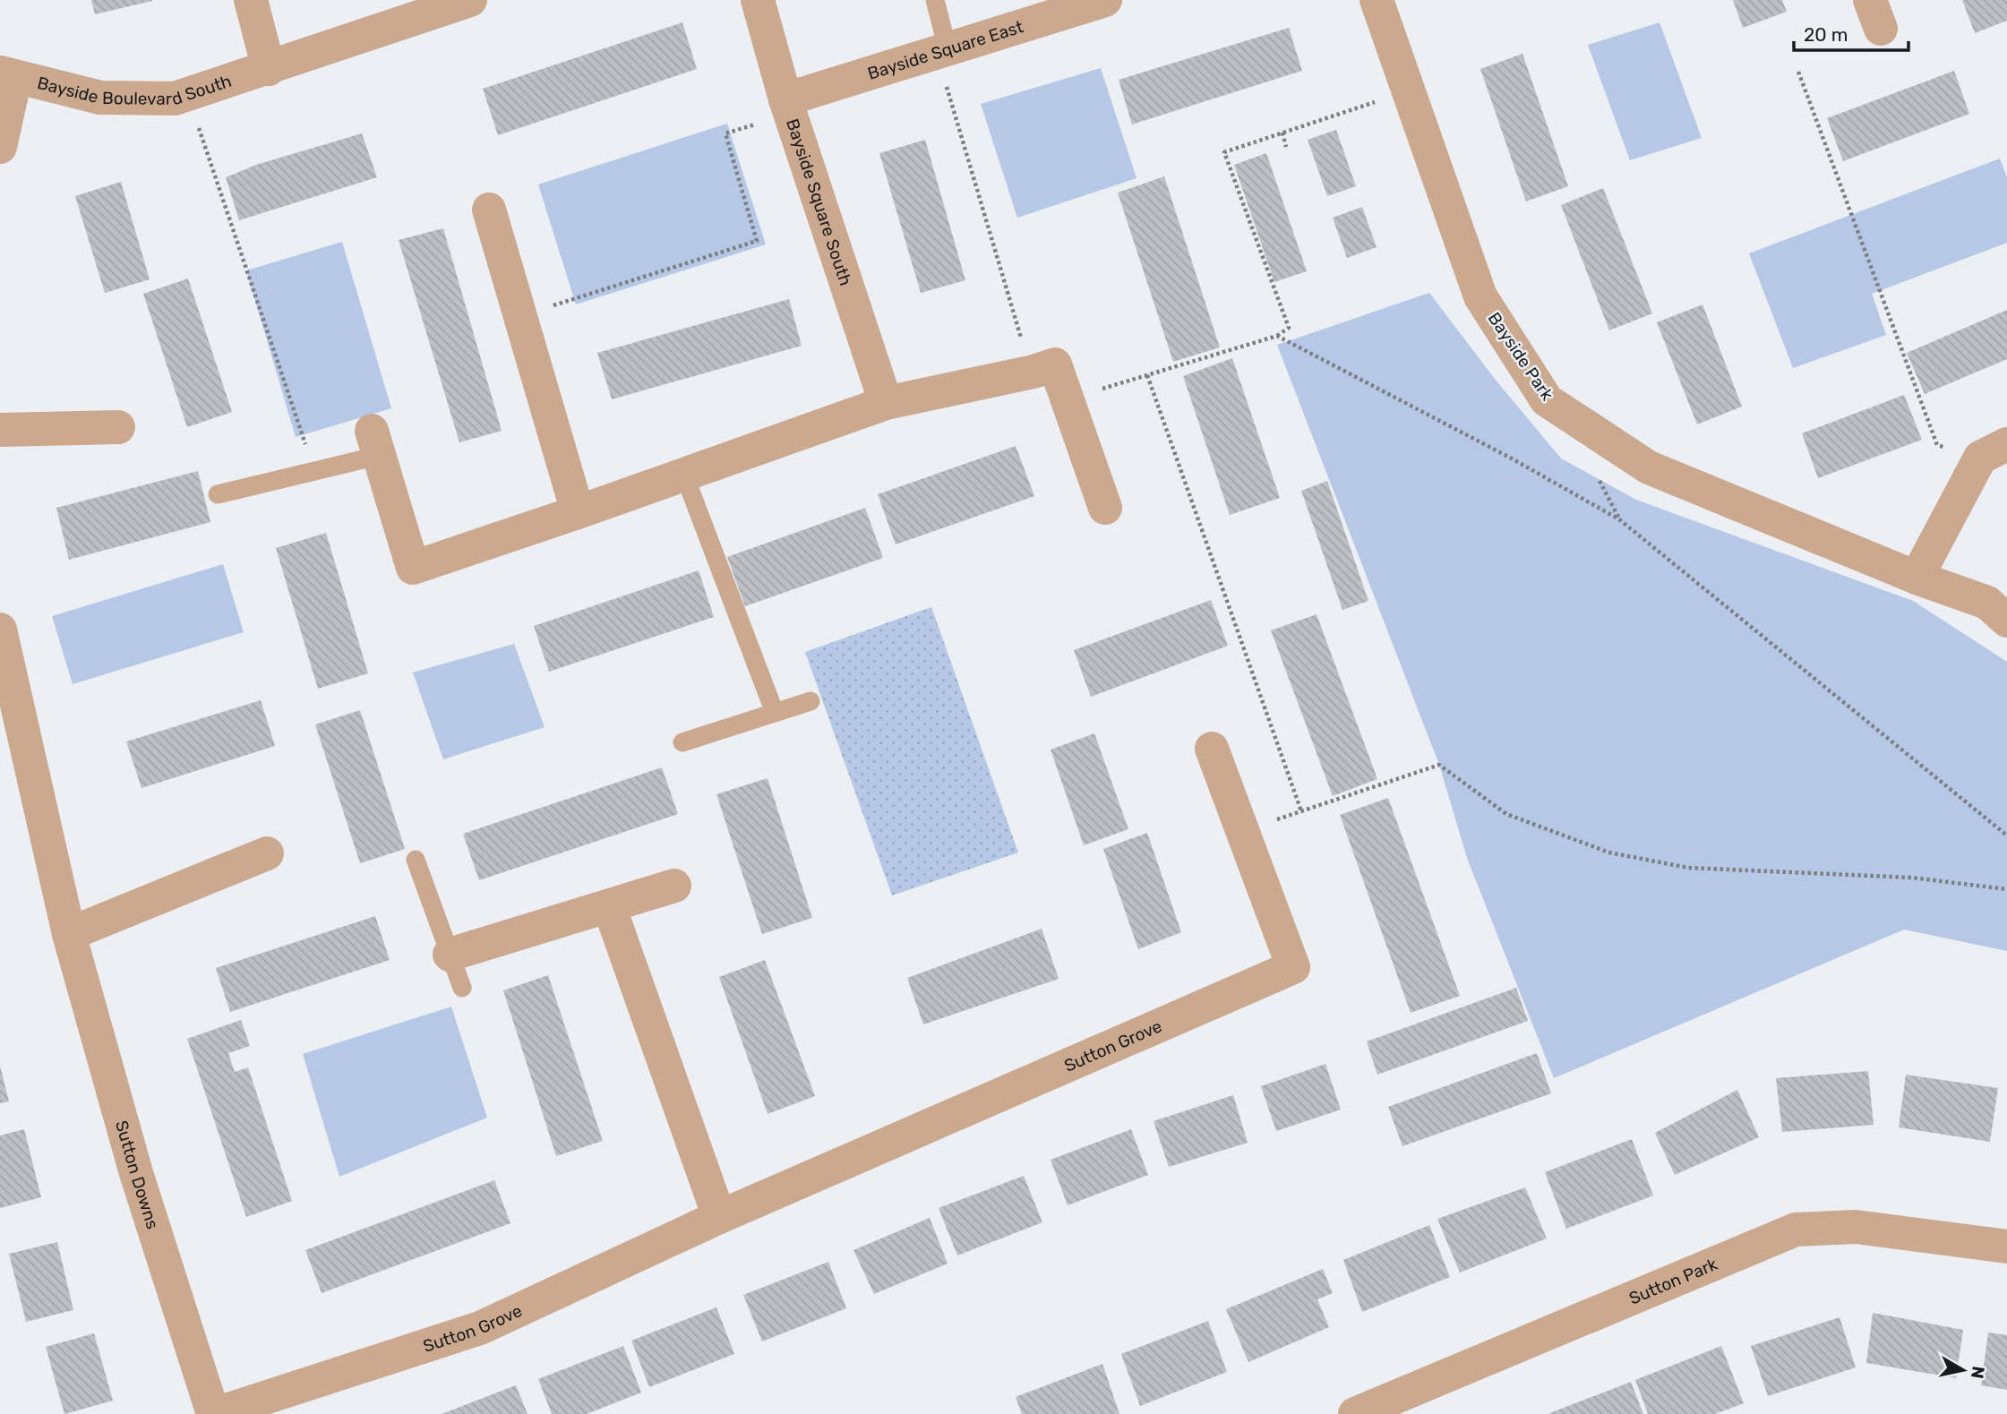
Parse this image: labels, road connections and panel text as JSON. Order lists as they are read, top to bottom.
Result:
{
  "streets": {
    "street": [
      "Bayside Square East",
      "Bayside Boulevard South",
      "Bayside Square South",
      "Bayside Park",
      "Sutton Grove",
      "Sutton Downs",
      "Sutton Park"
    ]
  },
  "crossings": [
    ["Bayside Square East", "Bayside Square South"],
    ["Sutton Grove", "Sutton Downs"]
  ],
  "scale_bar": "20 m",
  "north": "right"
}
